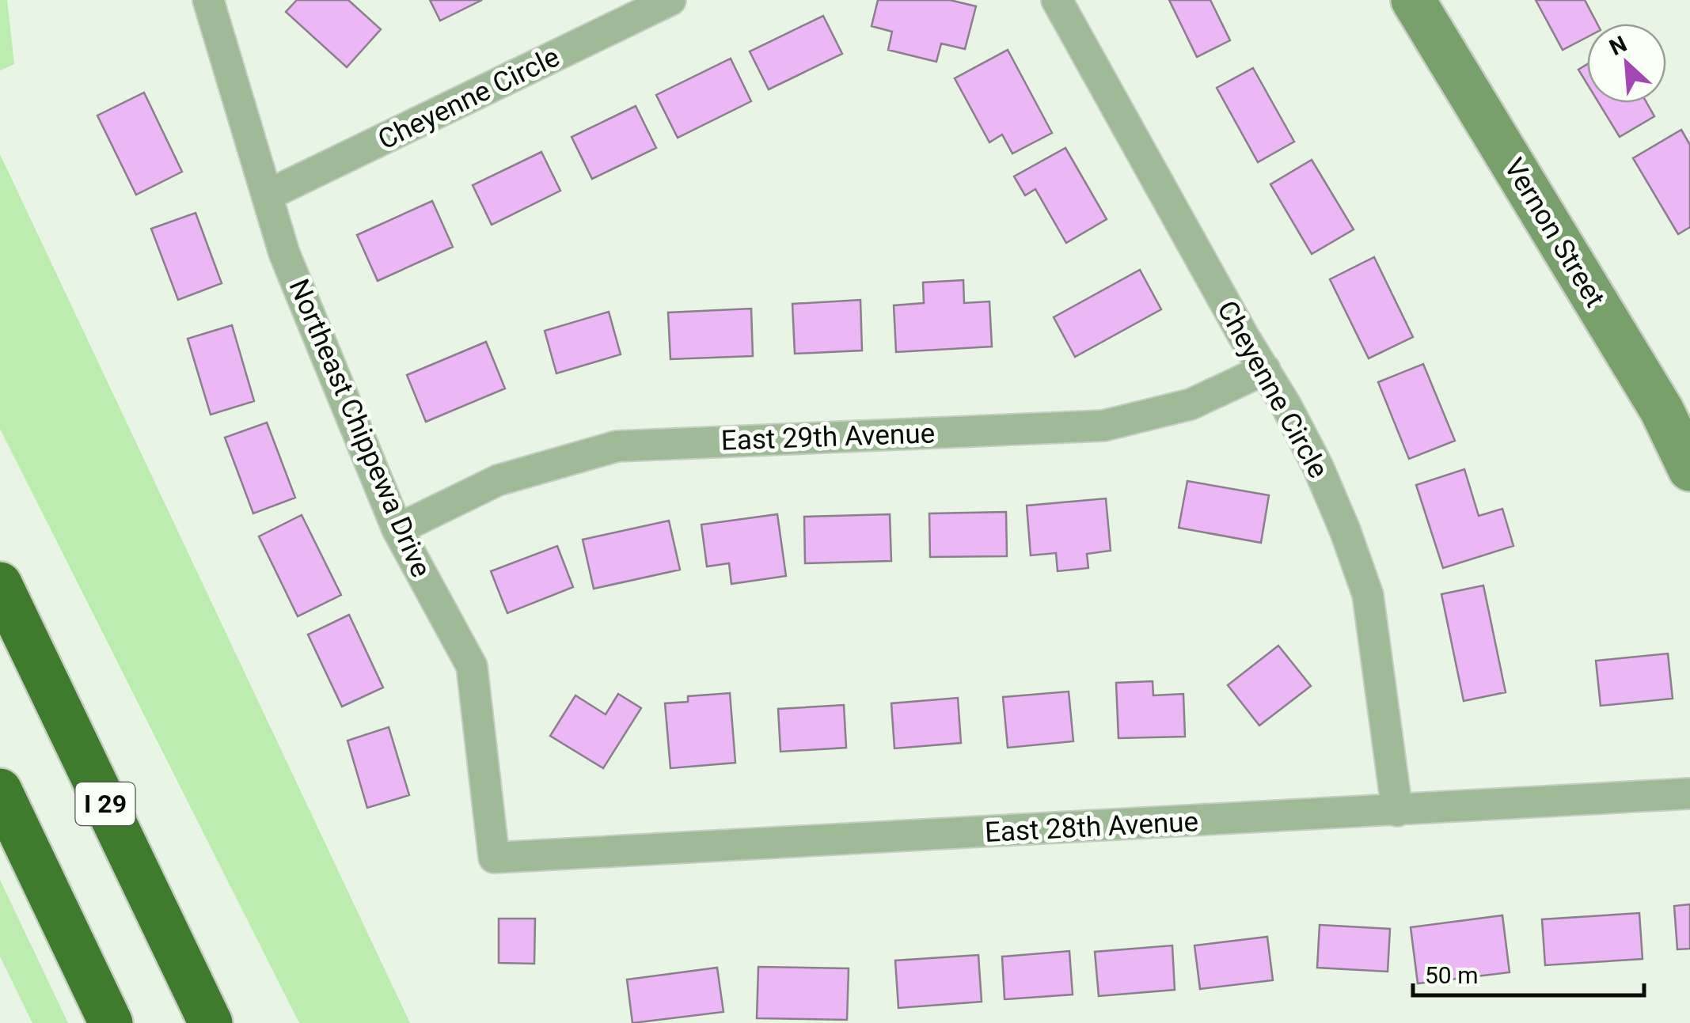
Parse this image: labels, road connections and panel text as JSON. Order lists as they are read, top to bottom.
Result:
{
  "streets": {
    "highway": ["I 29"],
    "main road": ["Vernon Street"],
    "street": [
      "Cheyenne Circle",
      "Northeast Chippewa Drive",
      "East 29th Avenue",
      "East 28th Avenue"
    ]
  },
  "crossings": [
    ["Cheyenne Circle", "Northeast Chippewa Drive"],
    ["Cheyenne Circle", "East 29th Avenue"],
    ["Cheyenne Circle", "East 28th Avenue"],
    ["Northeast Chippewa Drive", "East 29th Avenue"],
    ["Northeast Chippewa Drive", "East 28th Avenue"]
  ],
  "scale_bar": "50 m",
  "north": "top left"
}
